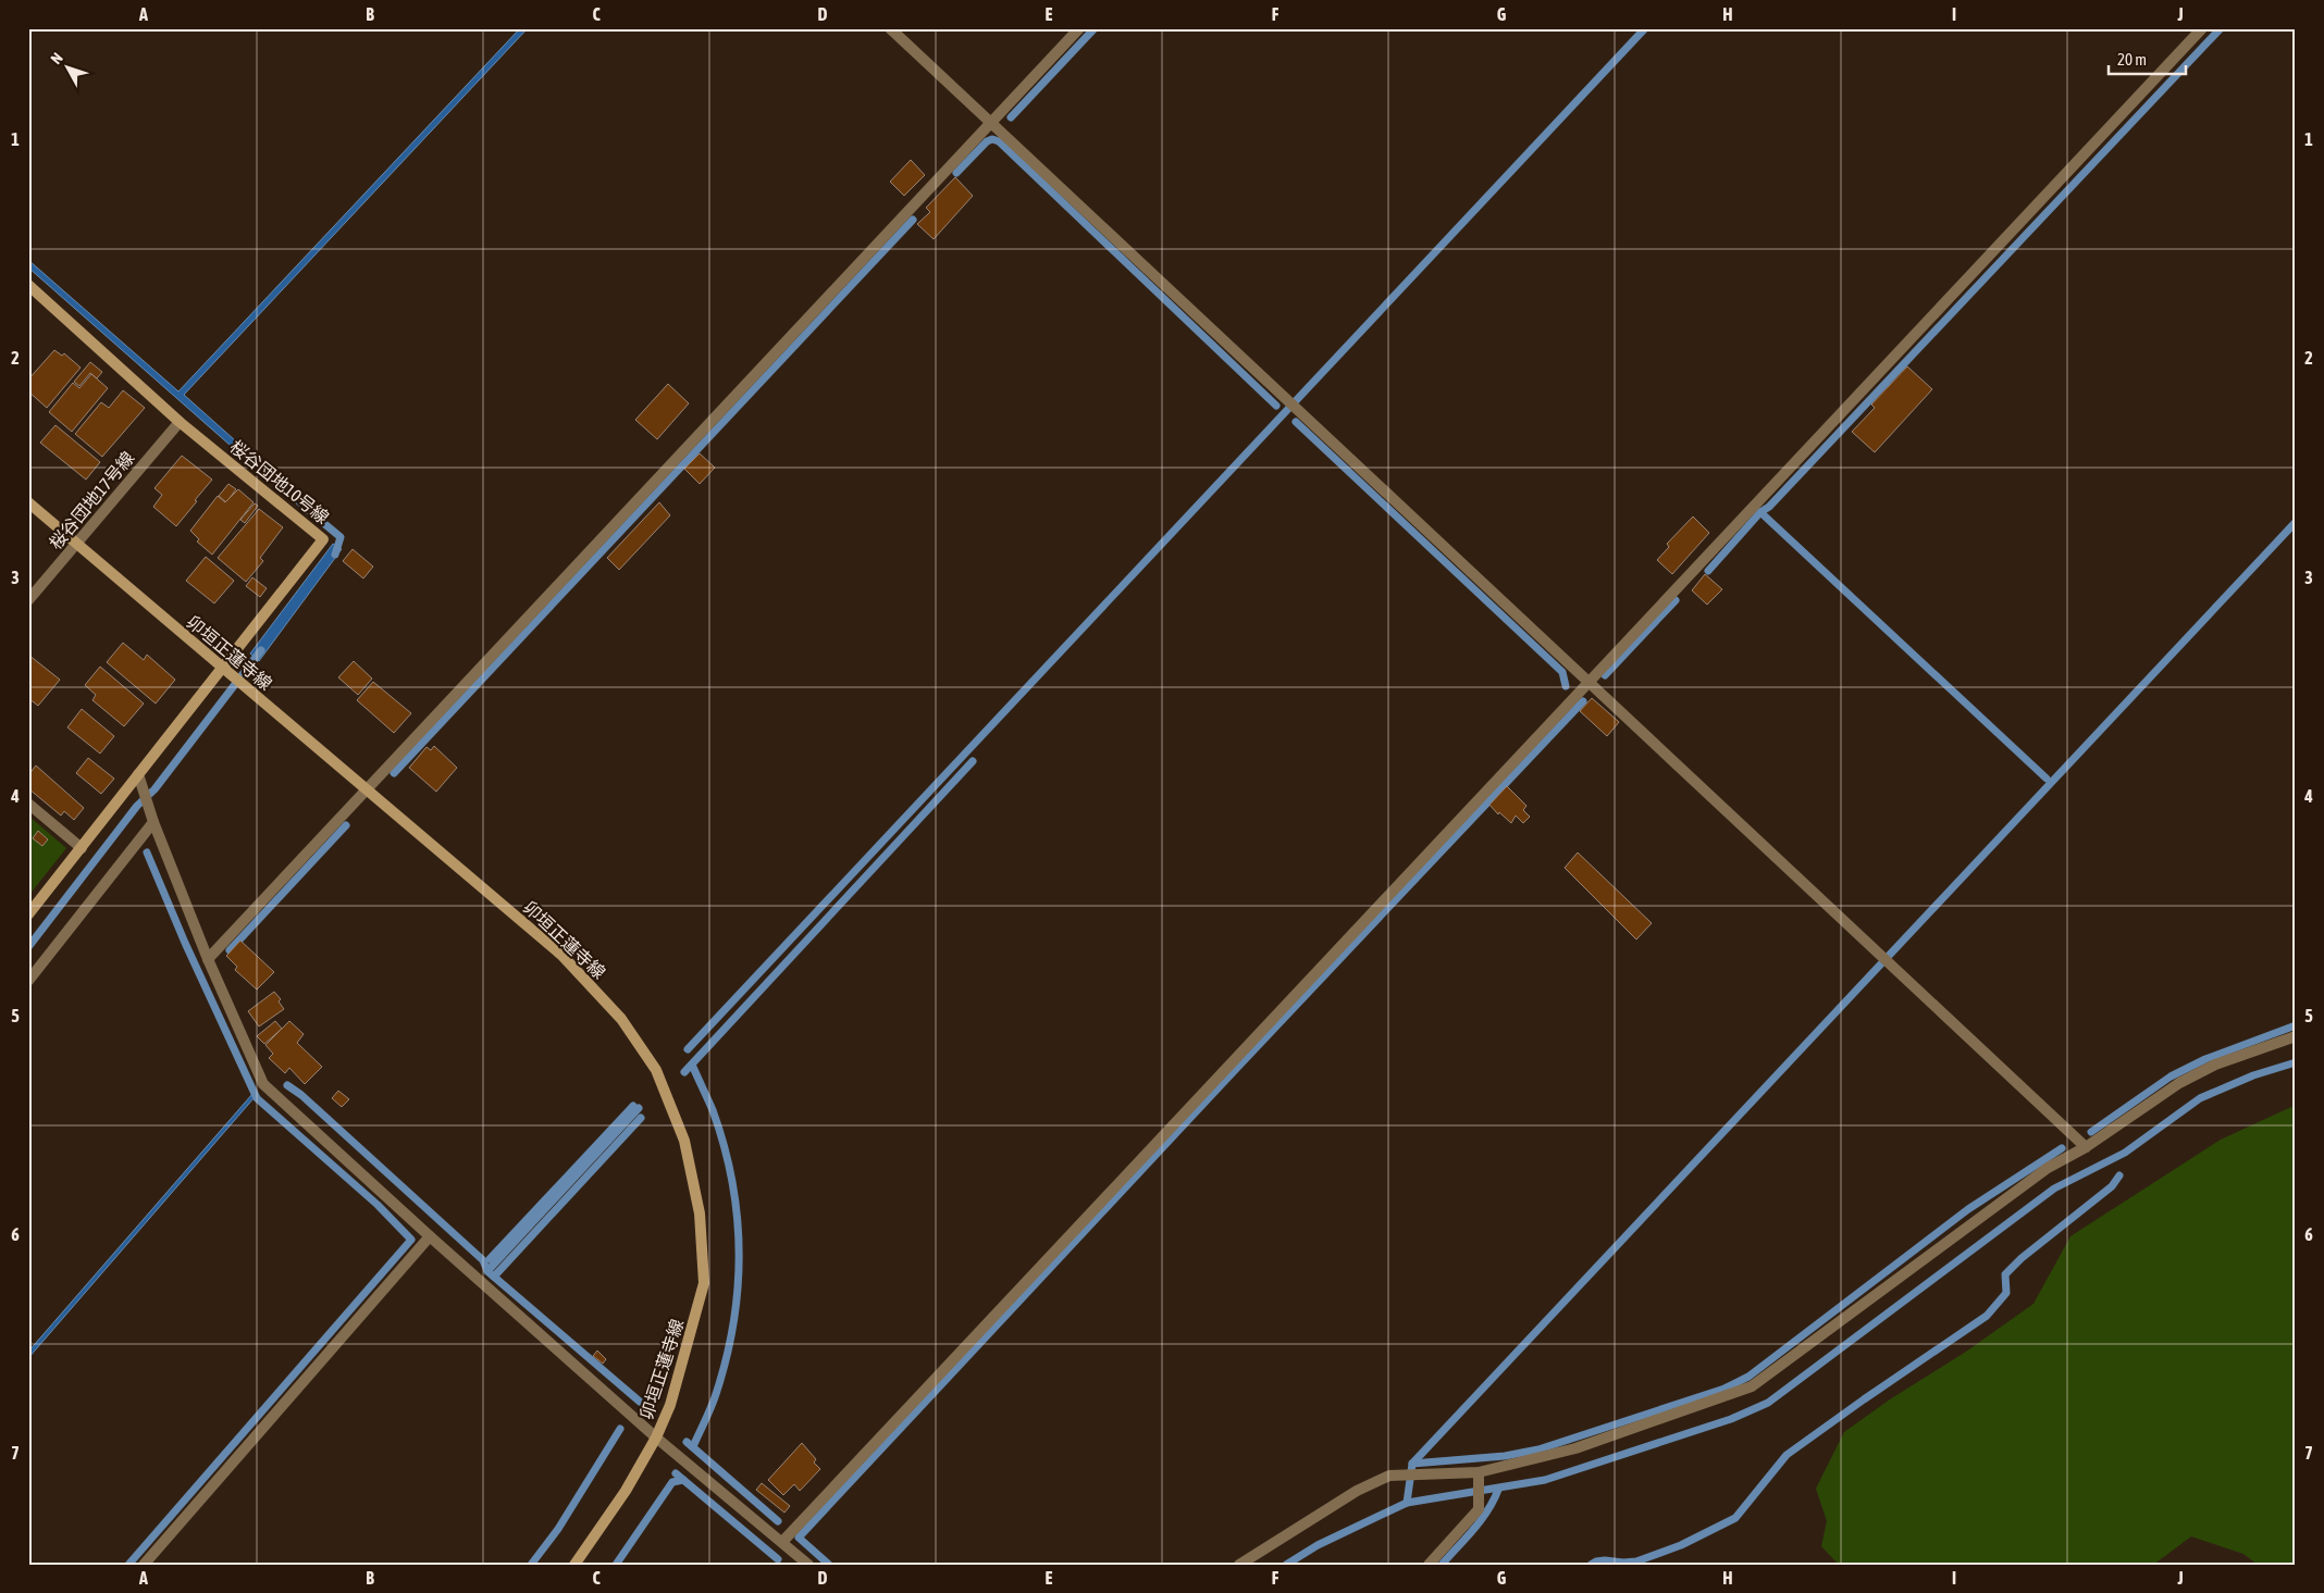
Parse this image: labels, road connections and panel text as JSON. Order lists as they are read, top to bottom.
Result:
{
  "streets": {
    "main road": ["桜谷団地10号線", "卯垣正蓮寺線"],
    "street": ["桜谷団地17号線"]
  },
  "crossings": [
    ["桜谷団地10号線", "桜谷団地17号線"],
    ["桜谷団地10号線", "卯垣正蓮寺線"],
    ["桜谷団地17号線", "卯垣正蓮寺線"]
  ],
  "scale_bar": "20 m",
  "north": "top left",
  "grid": {
    "columns": [
      "A",
      "B",
      "C",
      "D",
      "E",
      "F",
      "G",
      "H",
      "I",
      "J"
    ],
    "rows": [
      "1",
      "2",
      "3",
      "4",
      "5",
      "6",
      "7"
    ]
  }
}
